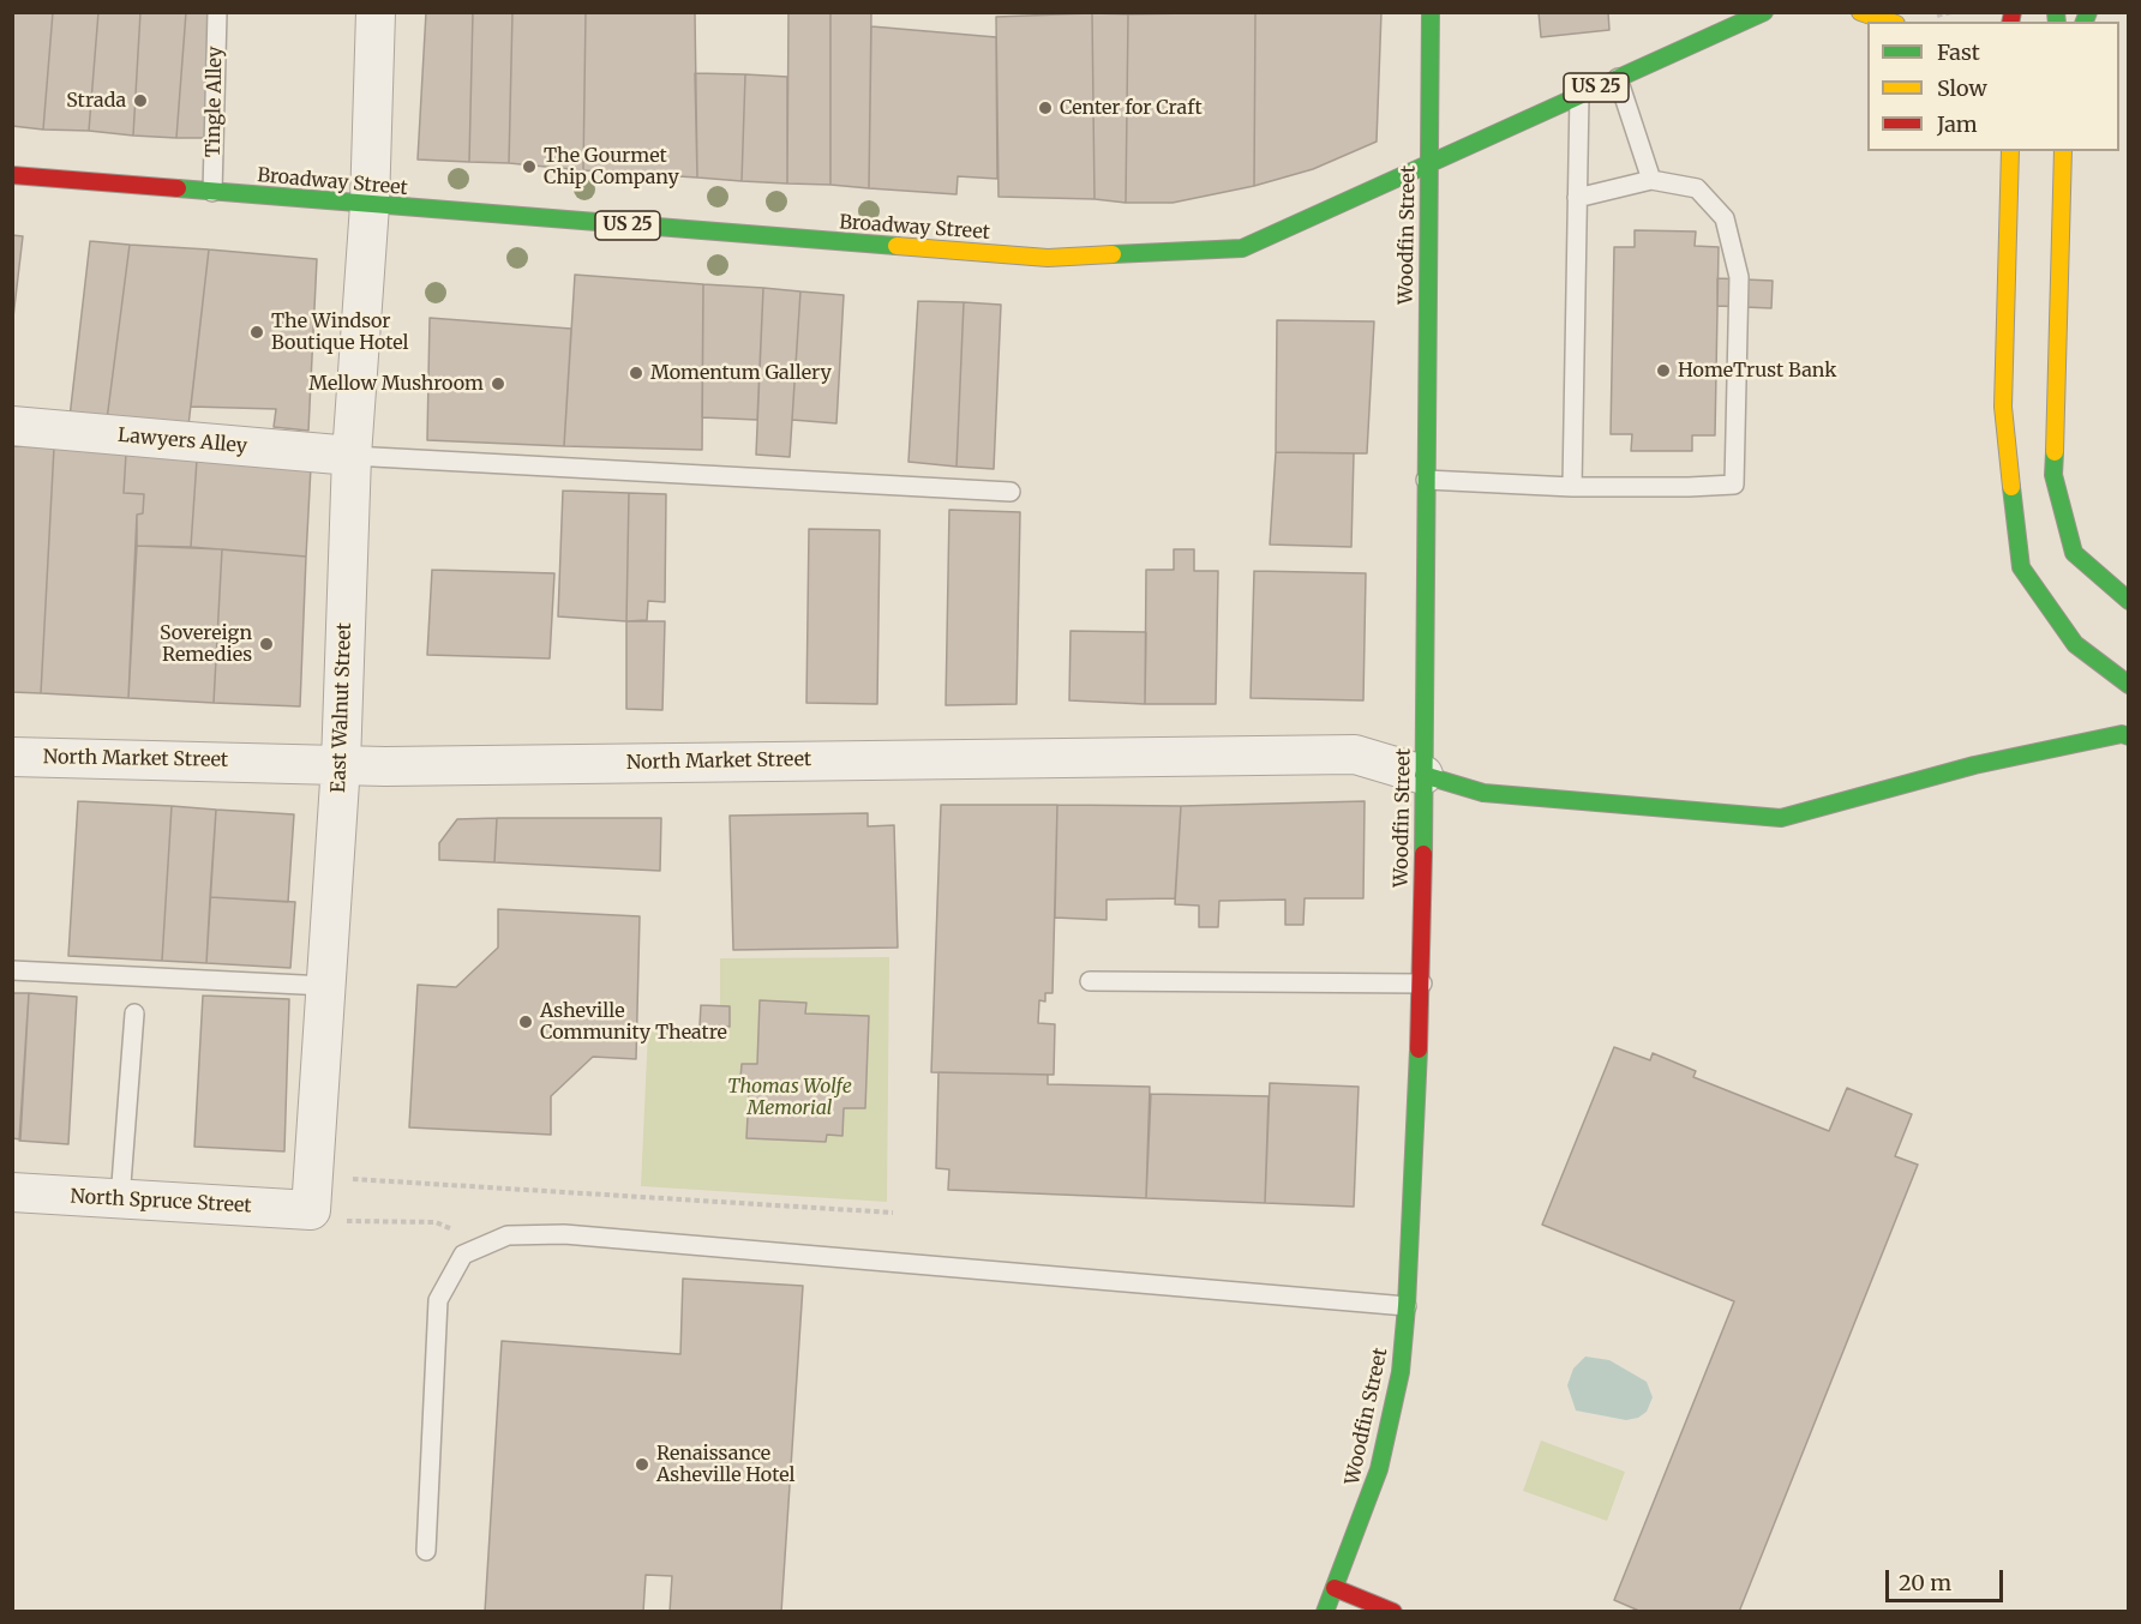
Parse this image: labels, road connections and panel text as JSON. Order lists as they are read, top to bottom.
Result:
{
  "streets": {
    "main road": ["US 25", "Broadway Street", "Woodfin Street"],
    "street": [
      "Lawyers Alley",
      "East Walnut Street",
      "North Market Street",
      "North Spruce Street"
    ],
    "lane": ["Tingle Alley"]
  },
  "crossings": [
    ["Tingle Alley", "Broadway Street"],
    ["Broadway Street", "Woodfin Street"],
    ["Broadway Street", "East Walnut Street"],
    ["Woodfin Street", "North Market Street"],
    ["Lawyers Alley", "East Walnut Street"],
    ["East Walnut Street", "North Market Street"],
    ["East Walnut Street", "North Spruce Street"]
  ],
  "parks": ["Thomas Wolfe Memorial"],
  "places": [
    "Strada",
    "Center for Craft",
    "The Gourmet Chip Company",
    "The Windsor Boutique Hotel",
    "HomeTrust Bank",
    "Momentum Gallery",
    "Mellow Mushroom",
    "Sovereign Remedies",
    "Asheville Community Theatre",
    "Renaissance Asheville Hotel"
  ],
  "legend": ["Fast", "Slow", "Jam"],
  "scale_bar": "20 m"
}
